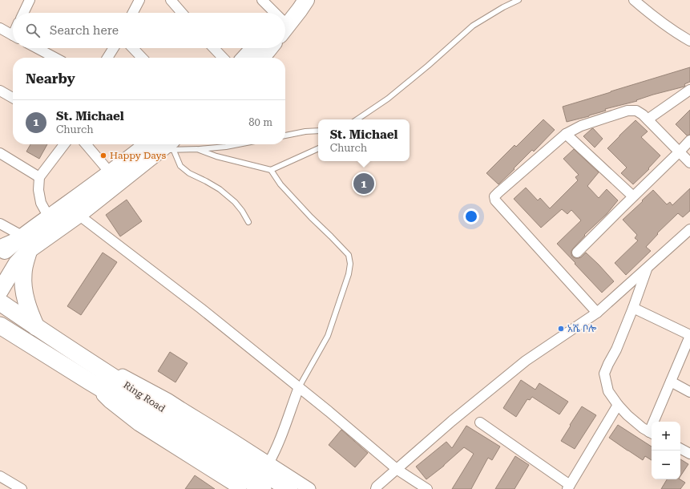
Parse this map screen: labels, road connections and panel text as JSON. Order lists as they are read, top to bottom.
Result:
{
  "streets": {
    "highway": ["Ring Road"]
  },
  "places": ["Happy Days", "አሼ ቦሎ"],
  "page": {
    "search": "Search here",
    "heading": "Nearby",
    "list": [
      {
        "mark": "1",
        "name": "St. Michael",
        "note": "Church",
        "value": "80 m"
      }
    ],
    "popup": ["St. Michael", "Church"],
    "pins": "1",
    "map_buttons": ["+", "−"]
  }
}
